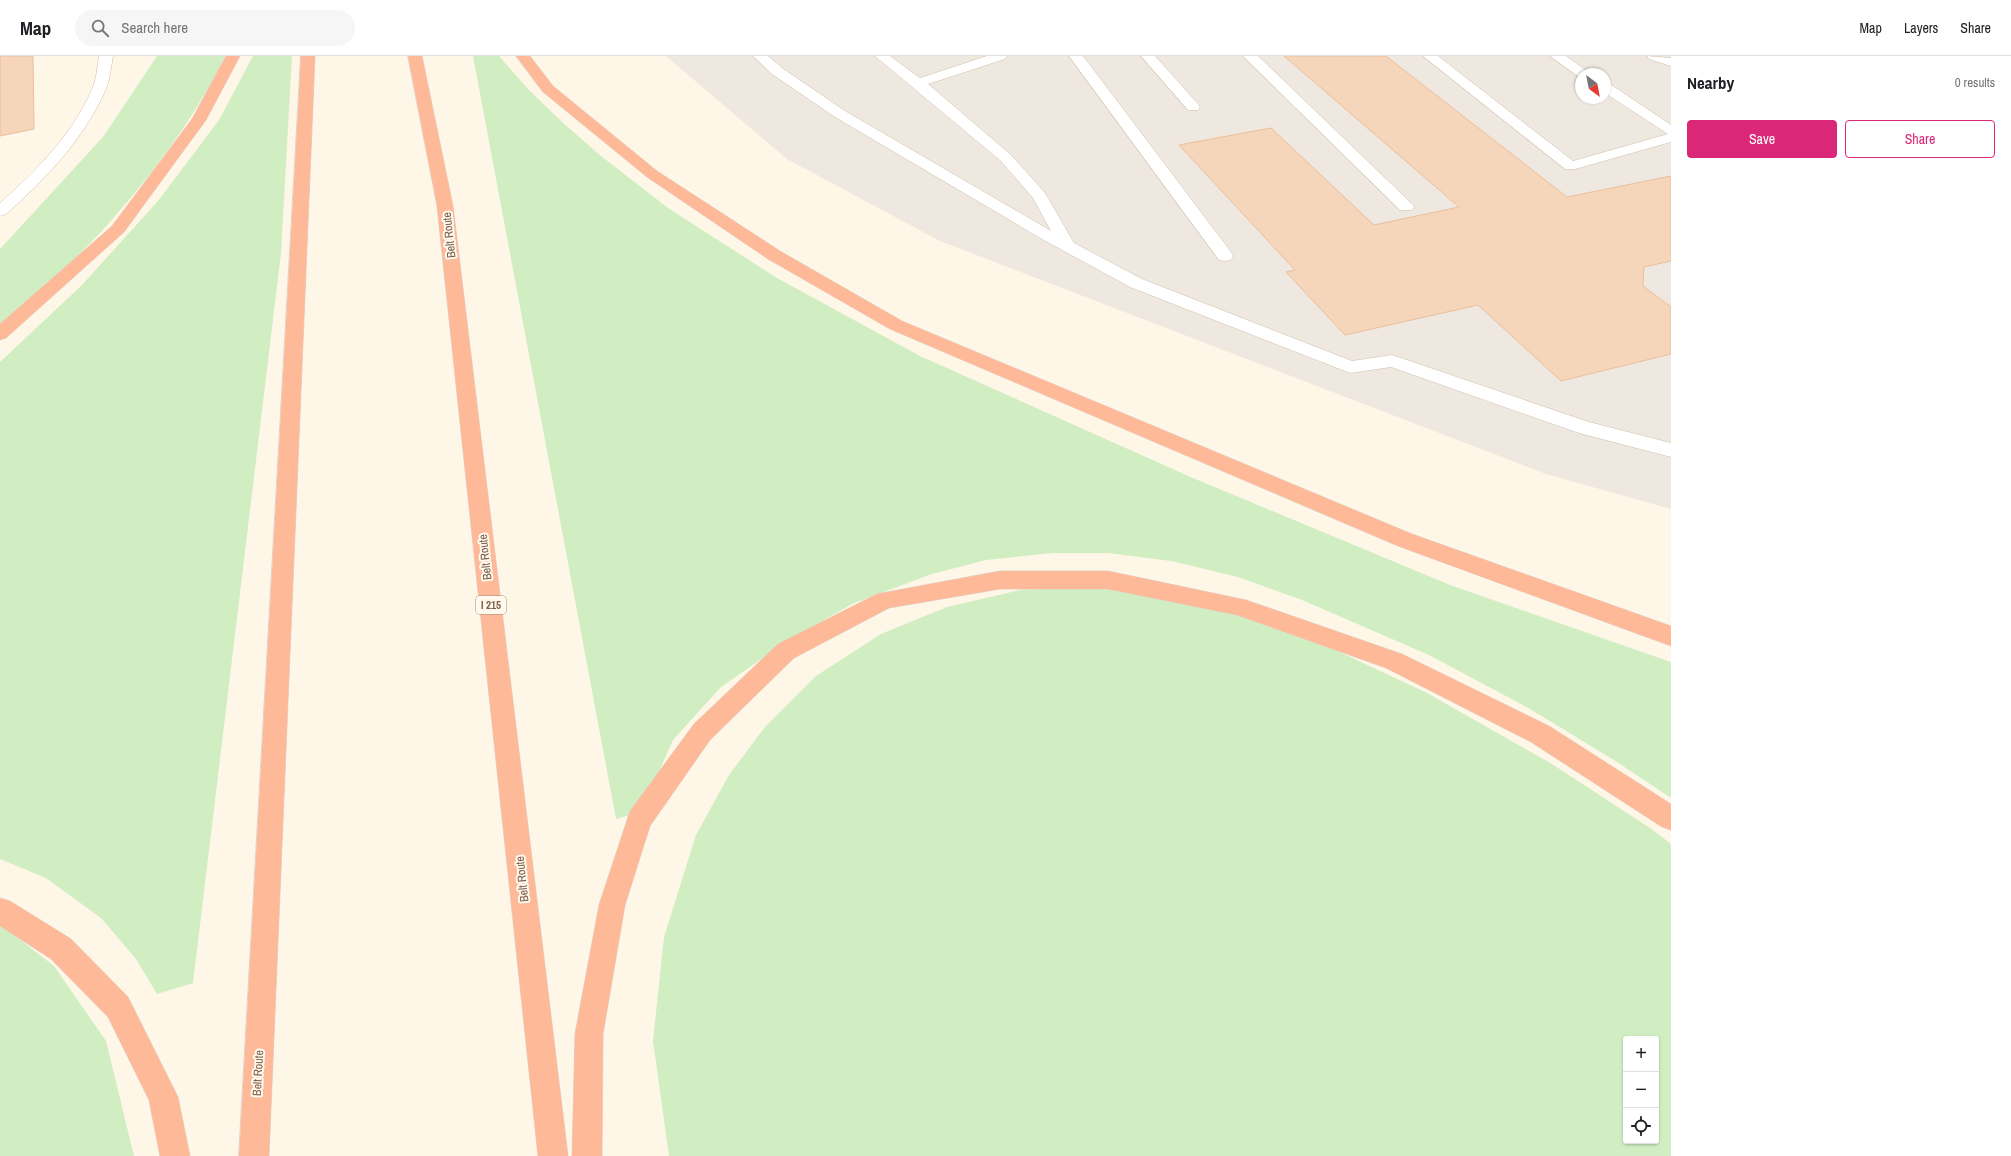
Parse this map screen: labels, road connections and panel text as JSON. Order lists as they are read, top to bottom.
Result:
{
  "streets": {
    "highway": ["Belt Route", "I 215"]
  },
  "north": "bottom right",
  "page": {
    "header": "Map",
    "search": "Search here",
    "nav": ["Map", "Layers", "Share"],
    "heading": ["Nearby", "0 results"],
    "buttons": ["Save", "Share"],
    "map_buttons": ["+", "−"]
  }
}
